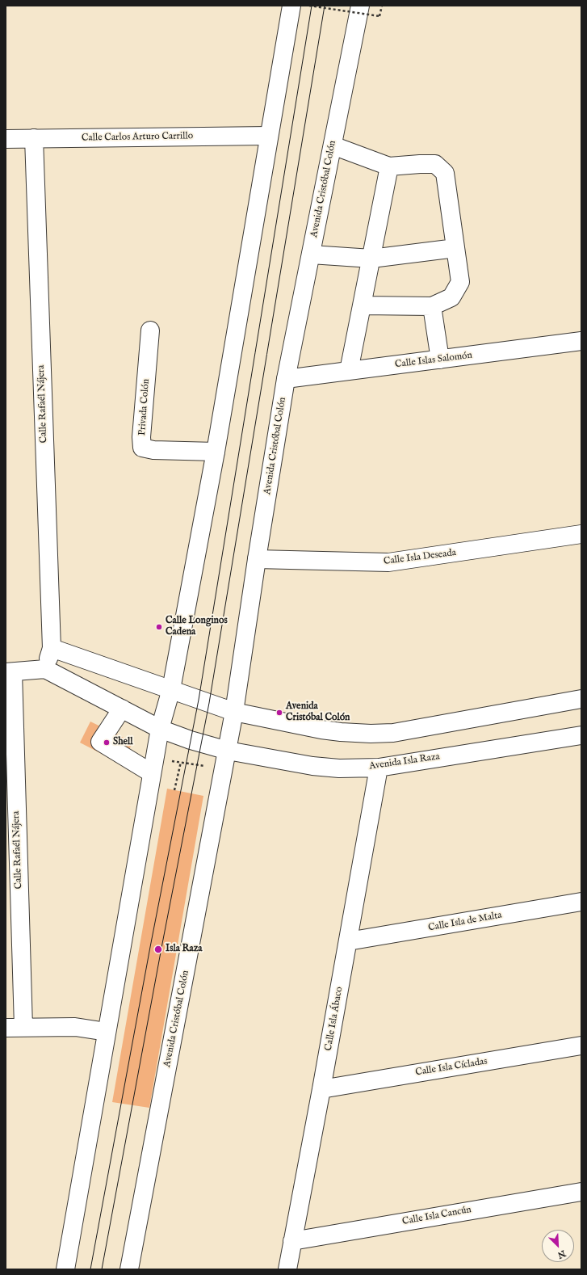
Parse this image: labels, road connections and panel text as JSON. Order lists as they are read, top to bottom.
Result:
{
  "streets": {
    "street": [
      "Calle Carlos Arturo Carrillo",
      "Avenida Cristóbal Colón",
      "Calle Islas Salomón",
      "Calle Rafaél Nájera",
      "Privada Colón",
      "Calle Isla Deseada",
      "Avenida Isla Raza",
      "Calle Isla de Malta",
      "Calle Isla Ábaco",
      "Calle Isla Cícladas",
      "Calle Isla Cancún"
    ]
  },
  "crossings": [
    ["Calle Carlos Arturo Carrillo", "Calle Rafaél Nájera"],
    ["Avenida Cristóbal Colón", "Calle Islas Salomón"],
    ["Avenida Cristóbal Colón", "Calle Isla Deseada"],
    ["Avenida Cristóbal Colón", "Avenida Isla Raza"],
    ["Avenida Isla Raza", "Calle Isla Ábaco"],
    ["Calle Isla de Malta", "Calle Isla Ábaco"],
    ["Calle Isla Ábaco", "Calle Isla Cícladas"],
    ["Calle Isla Ábaco", "Calle Isla Cancún"]
  ],
  "places": [
    "Calle Longinos Cadena",
    "Avenida Cristóbal Colón",
    "Shell",
    "Isla Raza"
  ],
  "north": "bottom right"
}
